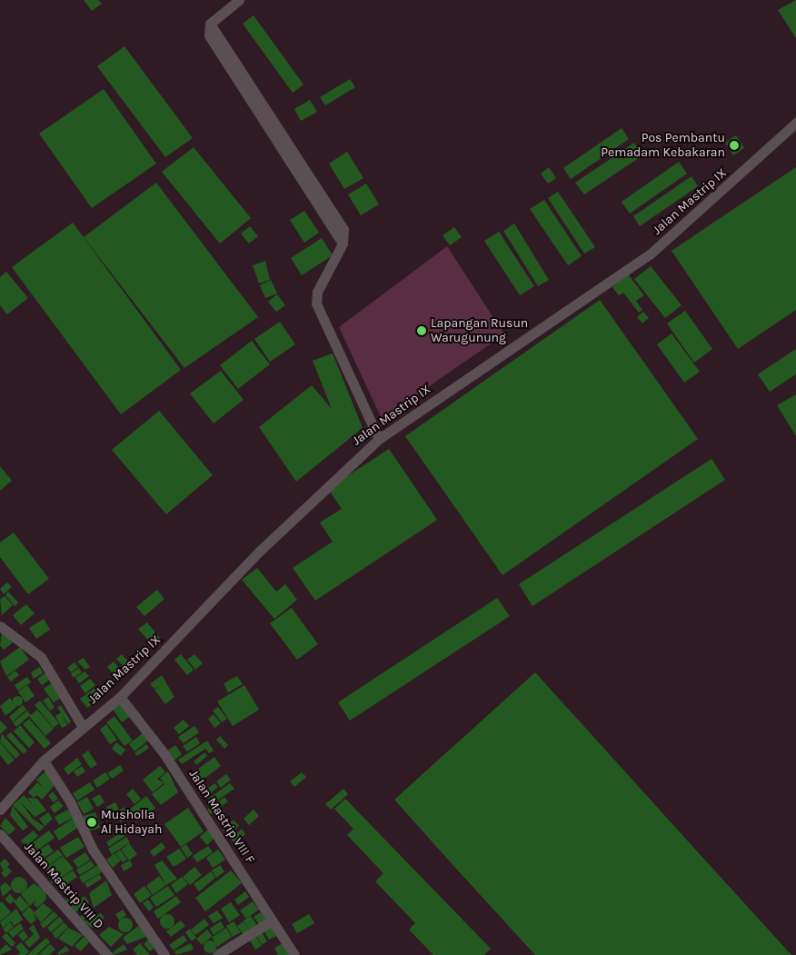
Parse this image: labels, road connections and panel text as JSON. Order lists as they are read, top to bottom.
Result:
{
  "streets": {
    "street": ["Jalan Mastrip IX", "Jalan Mastrip VIII F", "Jalan Mastrip VIII D"]
  },
  "crossings": [
    ["Jalan Mastrip IX", "Jalan Mastrip VIII F"]
  ],
  "places": ["Pos Pembantu Pemadam Kebakaran", "Lapangan Rusun Warugunung", "Musholla Al Hidayah"]
}
